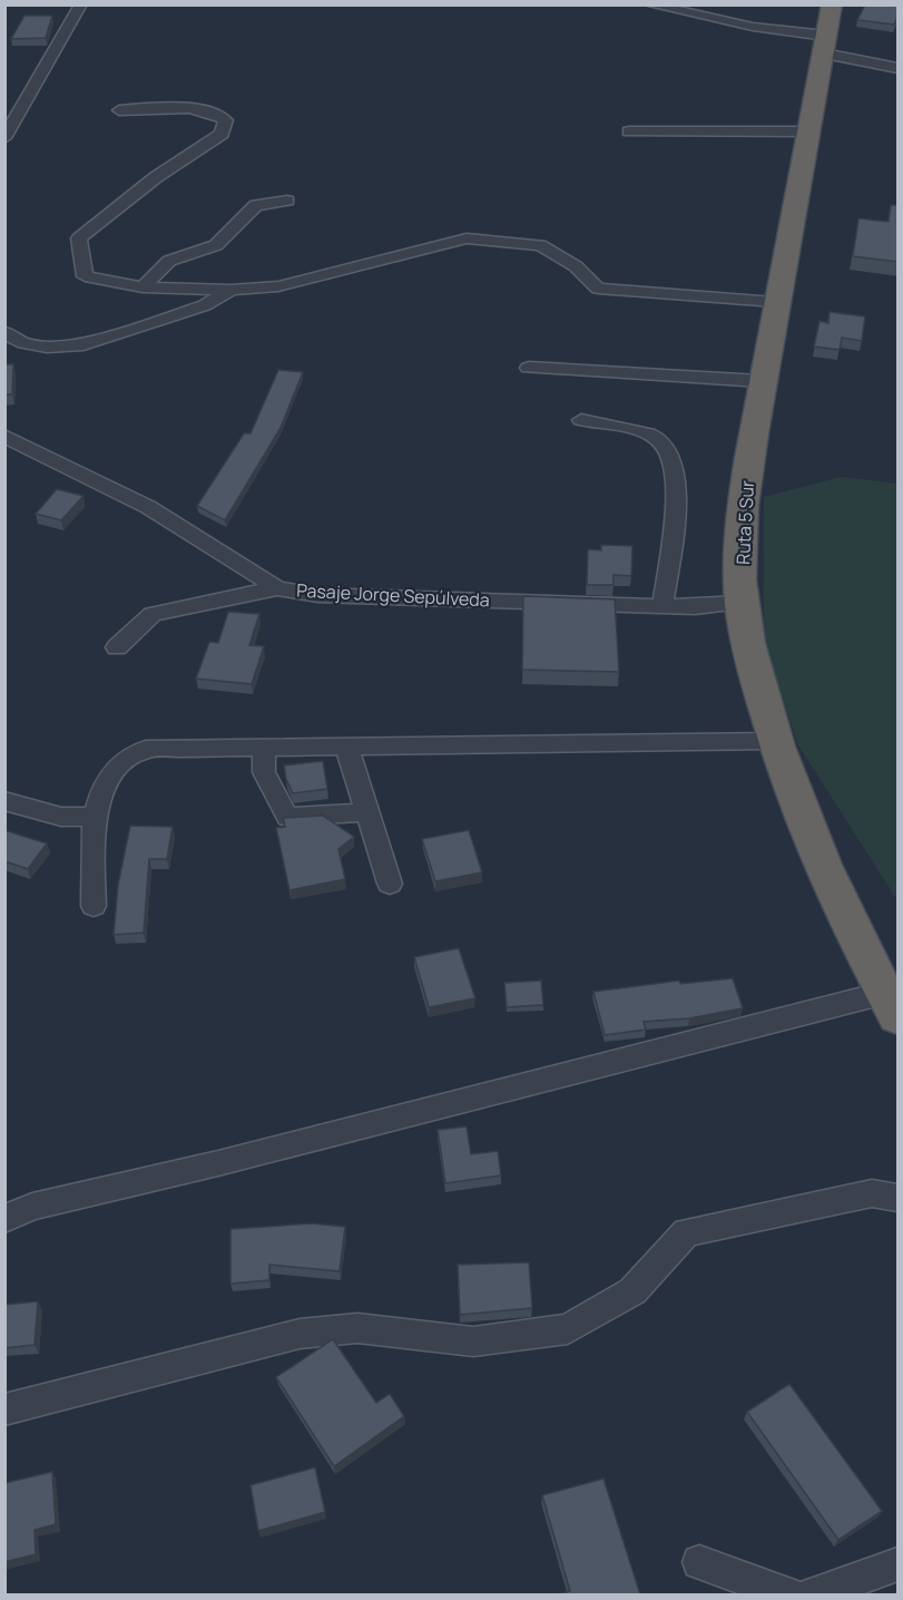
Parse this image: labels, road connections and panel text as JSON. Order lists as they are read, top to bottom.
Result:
{
  "streets": {
    "highway": ["Ruta 5 Sur"],
    "street": ["Pasaje Jorge Sepúlveda"]
  },
  "crossings": [
    ["Ruta 5 Sur", "Pasaje Jorge Sepúlveda"]
  ]
}
